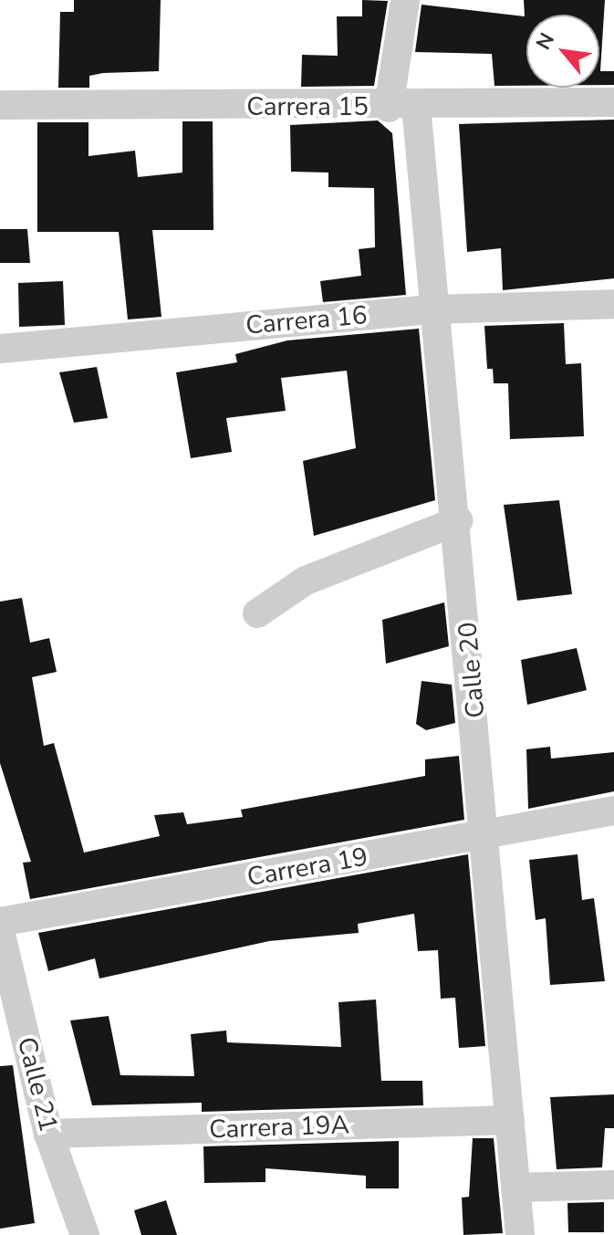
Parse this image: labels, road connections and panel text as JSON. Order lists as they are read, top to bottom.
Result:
{
  "streets": {
    "street": [
      "Carrera 15",
      "Carrera 16",
      "Calle 20",
      "Carrera 19",
      "Calle 21",
      "Carrera 19A"
    ]
  },
  "crossings": [
    ["Carrera 15", "Calle 20"],
    ["Carrera 16", "Calle 20"],
    ["Calle 20", "Carrera 19"],
    ["Calle 20", "Carrera 19A"],
    ["Calle 21", "Carrera 19A"]
  ],
  "north": "top left"
}
